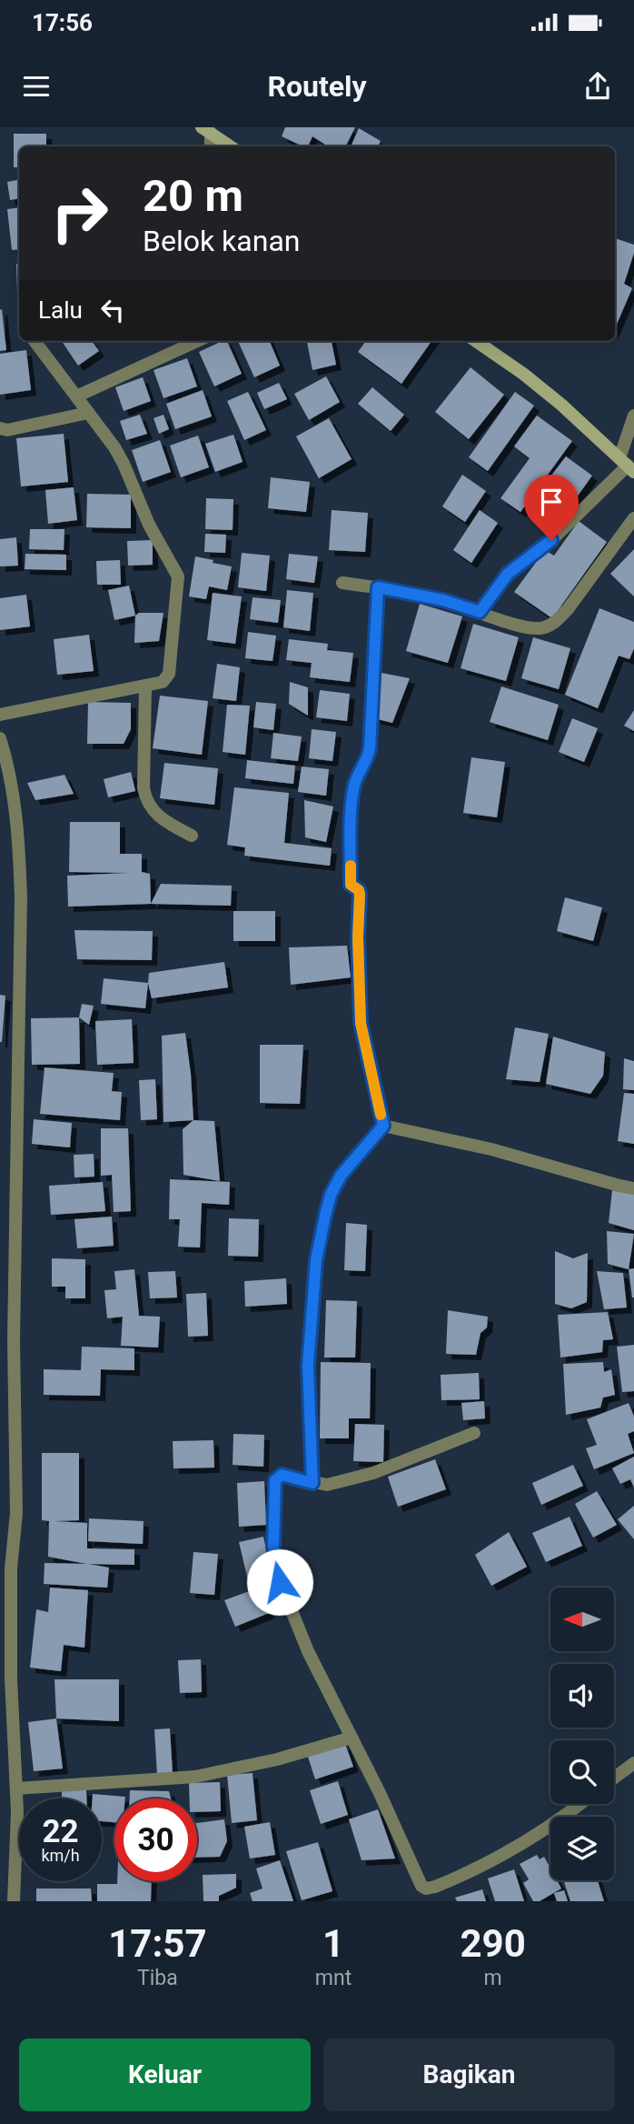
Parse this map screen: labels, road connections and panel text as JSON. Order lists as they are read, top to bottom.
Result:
{
  "north": "left",
  "page": {
    "status": "17:56",
    "header": "Routely",
    "turn": ["20 m", "Belok kanan"],
    "then": "Lalu",
    "speed": "22 km/h",
    "limit": "30",
    "eta": [
      "17:57",
      "Tiba",
      "1",
      "mnt",
      "290",
      "m"
    ],
    "buttons": ["Keluar", "Bagikan"]
  }
}
